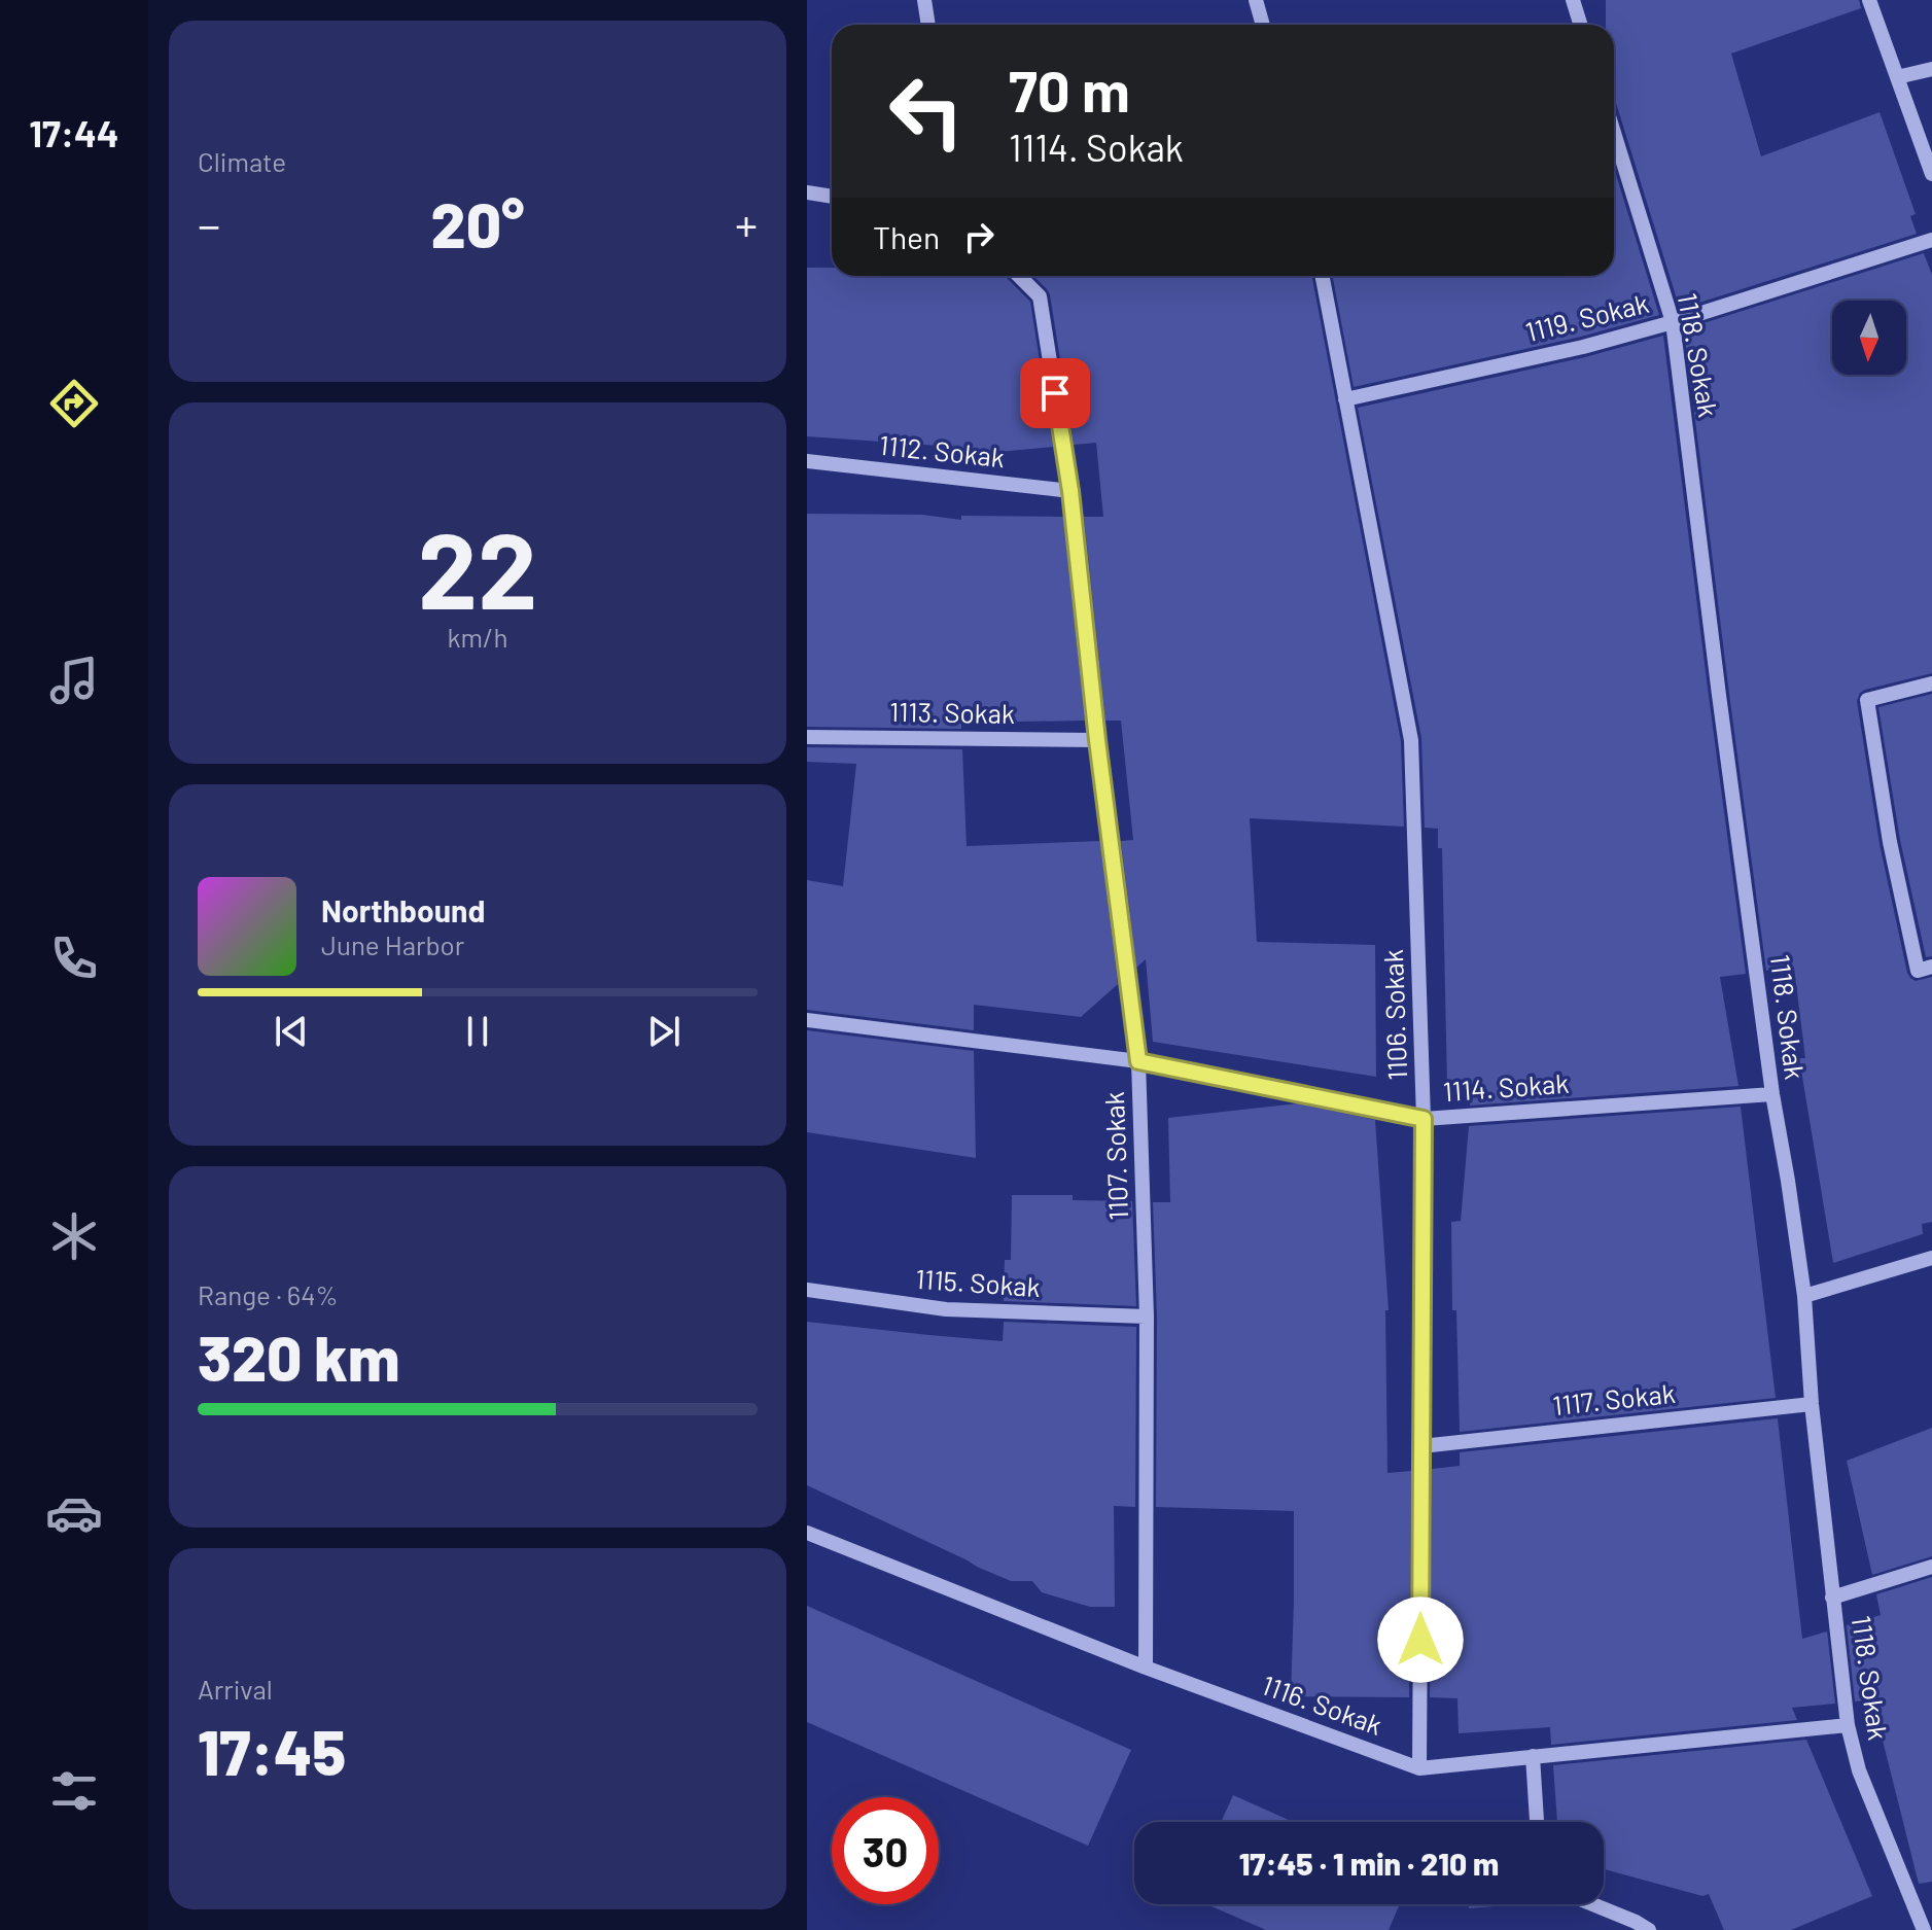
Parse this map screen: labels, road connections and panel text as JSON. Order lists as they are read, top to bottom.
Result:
{
  "streets": {
    "street": [
      "1119. Sokak",
      "1118. Sokak",
      "1112. Sokak",
      "1113. Sokak",
      "1106. Sokak",
      "1114. Sokak",
      "1107. Sokak",
      "1115. Sokak",
      "1117. Sokak",
      "1116. Sokak"
    ]
  },
  "crossings": [
    ["1119. Sokak", "1118. Sokak"],
    ["1119. Sokak", "1106. Sokak"],
    ["1118. Sokak", "1114. Sokak"],
    ["1118. Sokak", "1117. Sokak"],
    ["1118. Sokak", "1116. Sokak"],
    ["1112. Sokak", "1107. Sokak"],
    ["1113. Sokak", "1107. Sokak"],
    ["1106. Sokak", "1114. Sokak"],
    ["1106. Sokak", "1117. Sokak"],
    ["1106. Sokak", "1116. Sokak"],
    ["1114. Sokak", "1107. Sokak"],
    ["1107. Sokak", "1115. Sokak"],
    ["1107. Sokak", "1116. Sokak"]
  ],
  "north": "bottom",
  "page": {
    "tabs": "17:44",
    "tile": [
      "Climate",
      ["22", "km/h"],
      ["Range · 64%", "320 km"],
      ["Arrival", "17:45"]
    ],
    "turn": ["70 m", "1114. Sokak"],
    "heat": ["−", "20°", "+"],
    "then": "Then",
    "song": ["Northbound", "June Harbor"],
    "limit": "30",
    "trip": "17:45 · 1 min · 210 m"
  }
}
